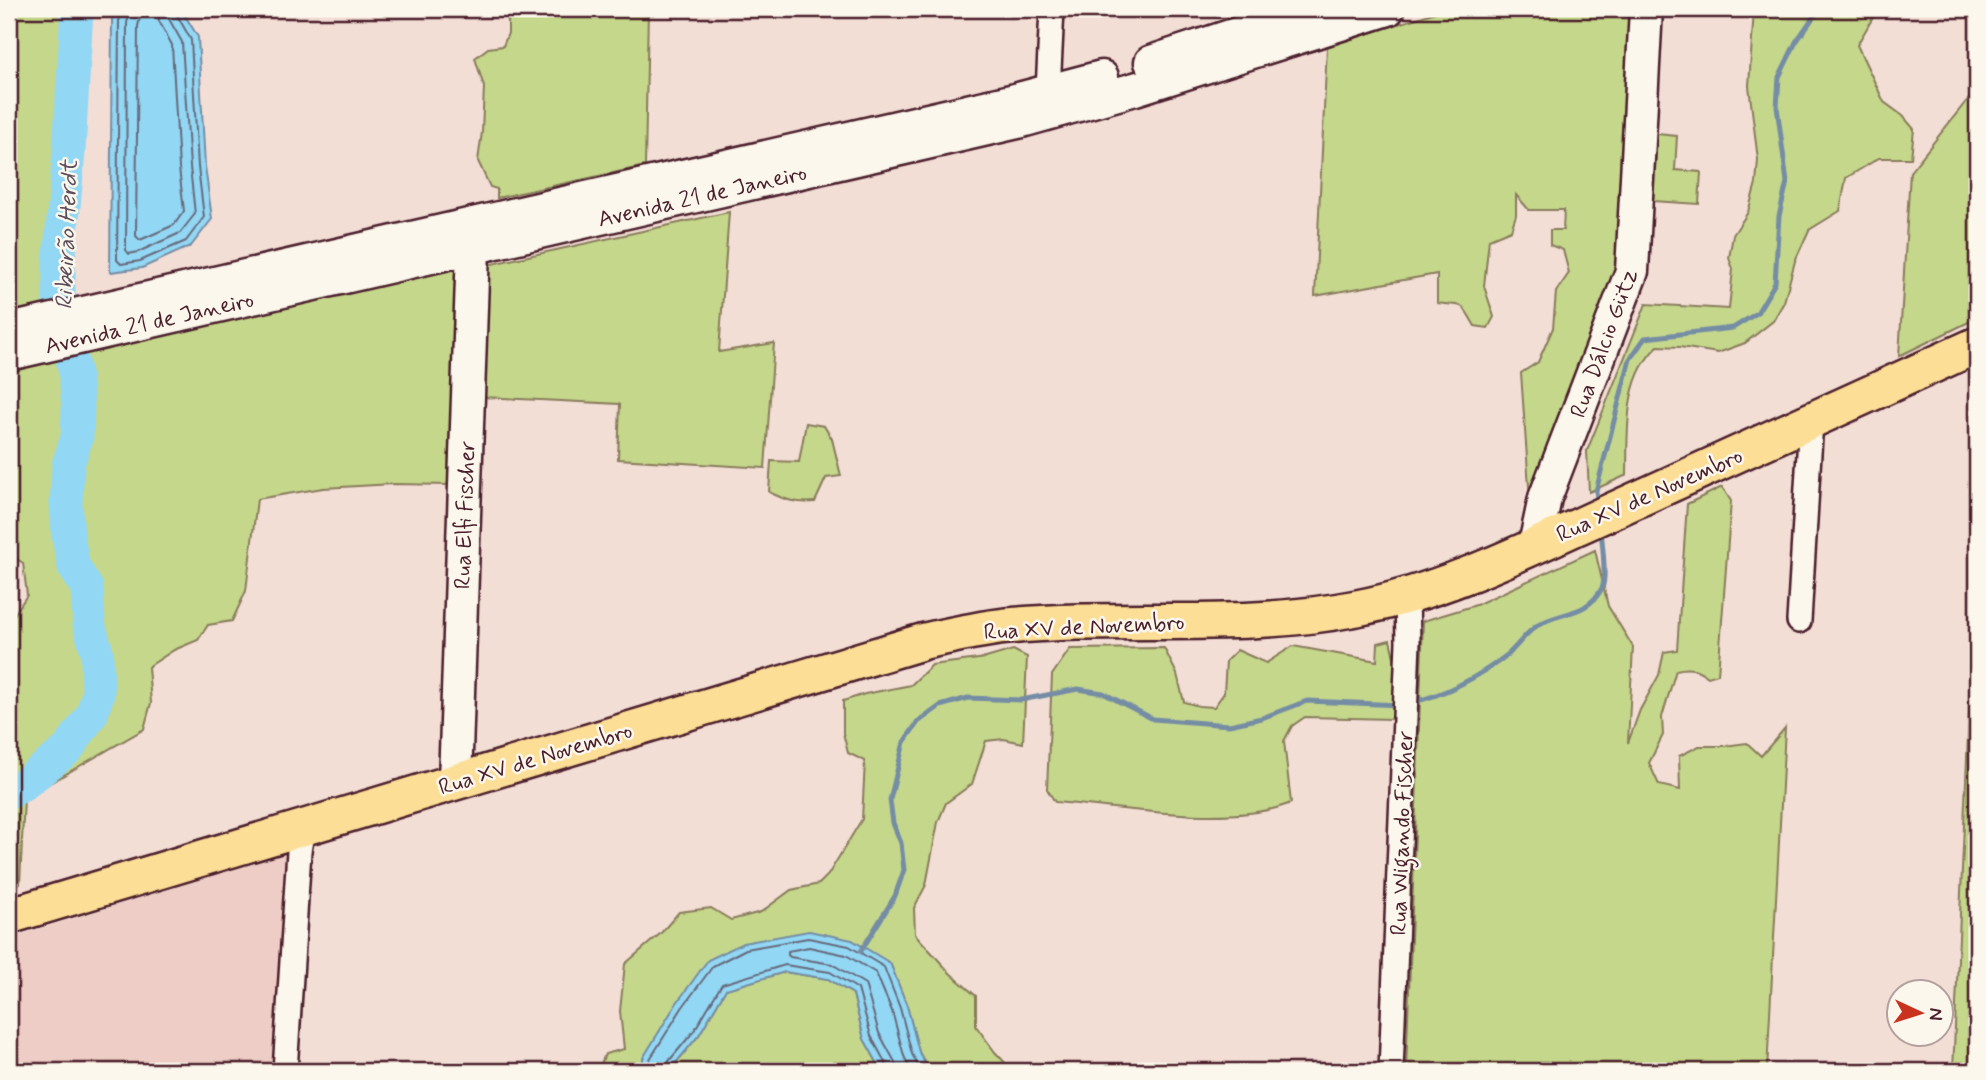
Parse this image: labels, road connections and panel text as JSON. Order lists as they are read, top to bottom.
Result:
{
  "streets": {
    "main road": [
      "Avenida 21 de Janeiro",
      "Rua Dálcio Gütz",
      "Rua XV de Novembro",
      "Rua Elfi Fischer"
    ],
    "street": ["Rua Wigando Fischer"]
  },
  "crossings": [
    ["Avenida 21 de Janeiro", "Rua Elfi Fischer"],
    ["Rua Dálcio Gütz", "Rua XV de Novembro"],
    ["Rua XV de Novembro", "Rua Elfi Fischer"],
    ["Rua XV de Novembro", "Rua Wigando Fischer"]
  ],
  "water": ["Ribeirão Herdt"],
  "north": "right"
}
